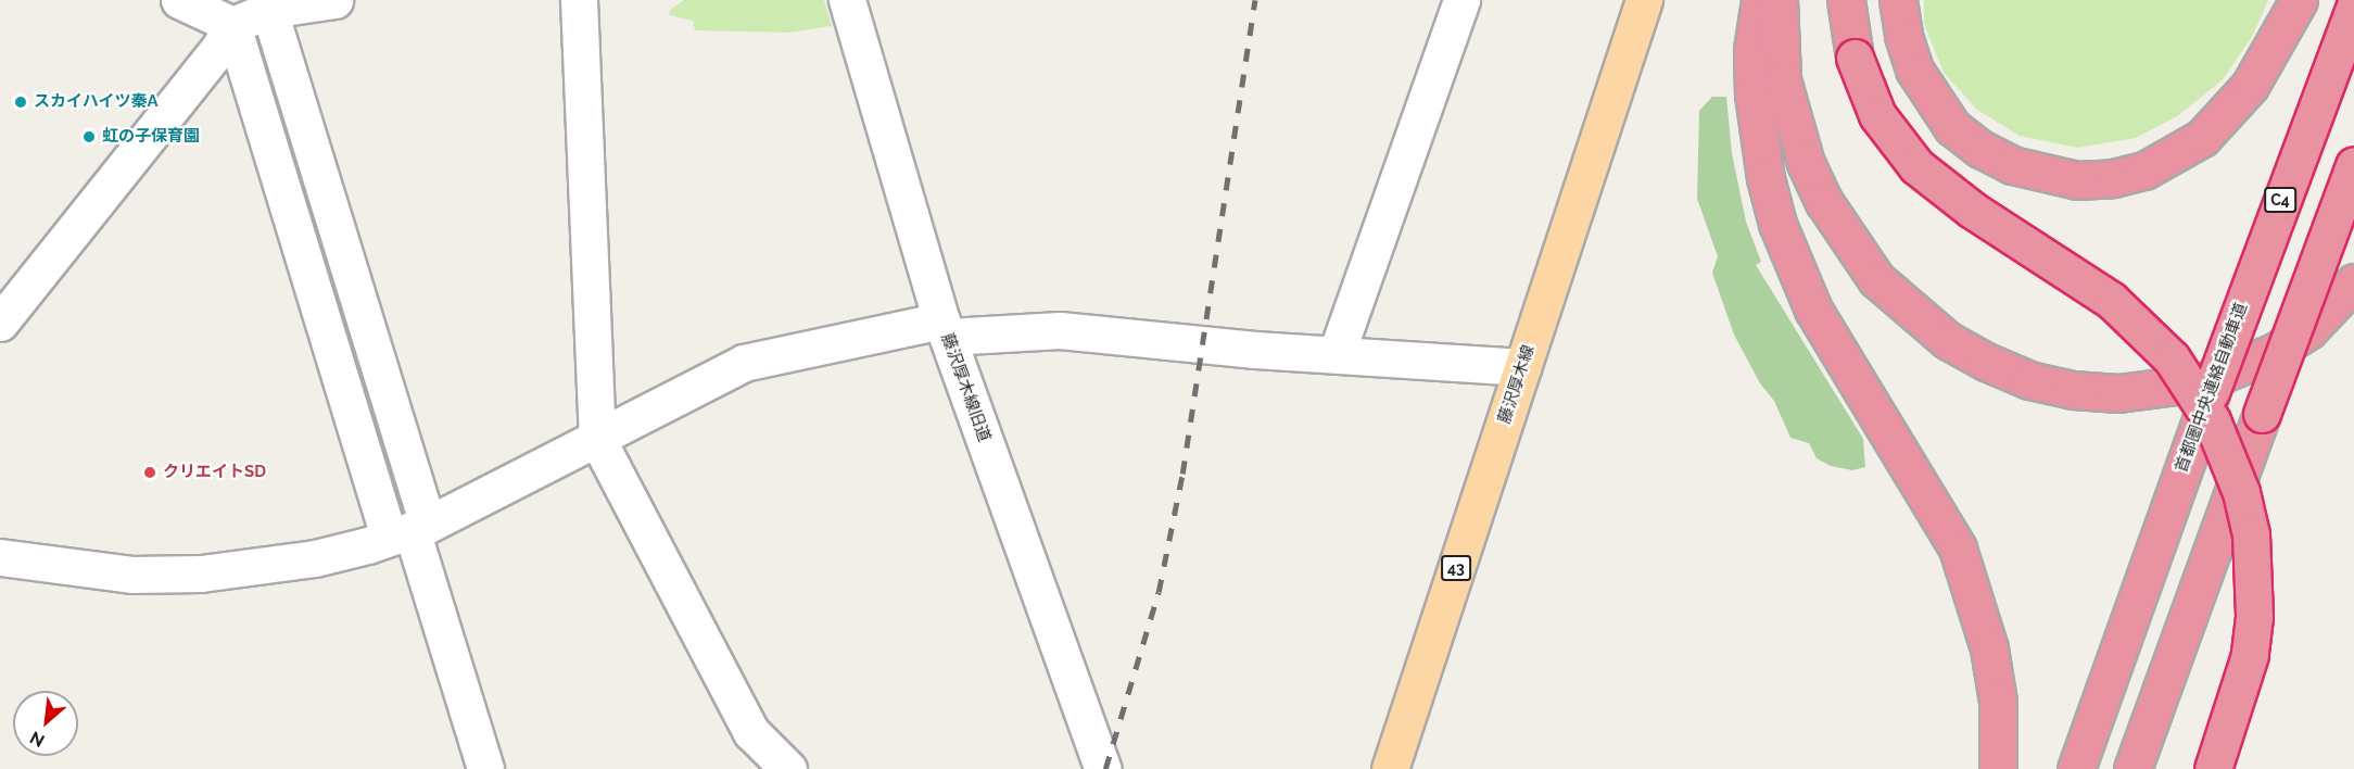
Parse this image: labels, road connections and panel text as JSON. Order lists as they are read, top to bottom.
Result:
{
  "streets": {
    "highway": ["C4", "首都圏中央連絡自動車道"],
    "main road": ["藤沢厚木線", "43"],
    "street": ["藤沢厚木線旧道"]
  },
  "places": ["スカイハイツ秦A", "虹の子保育園", "クリエイトSD"],
  "north": "bottom left"
}
